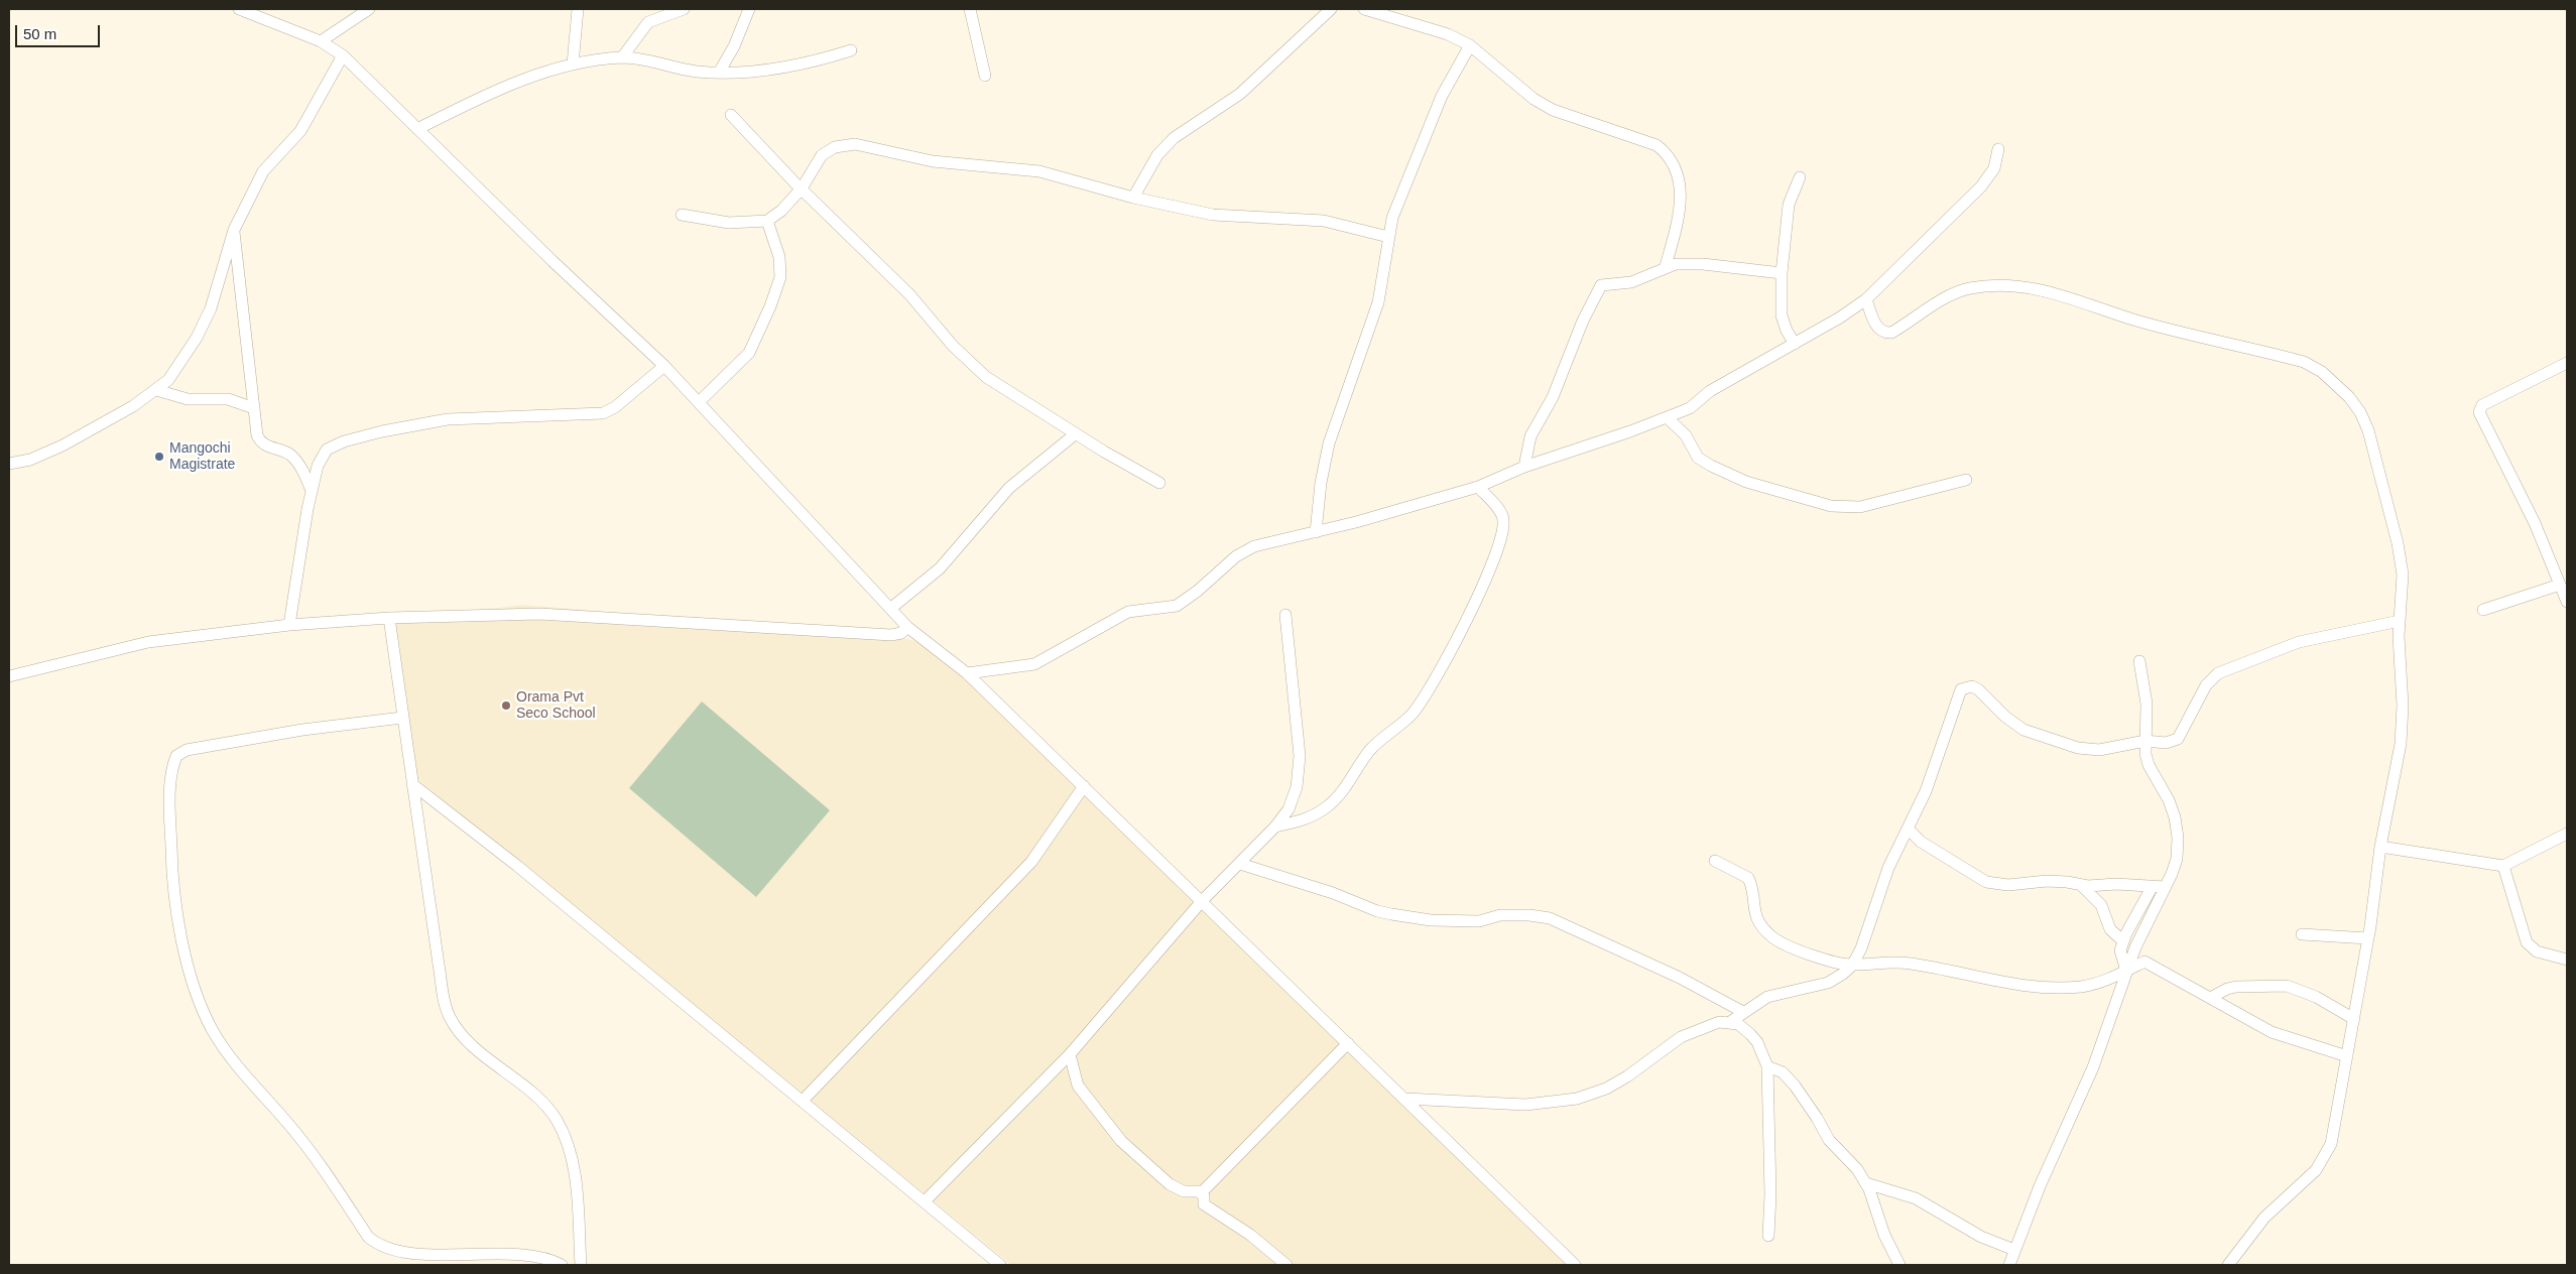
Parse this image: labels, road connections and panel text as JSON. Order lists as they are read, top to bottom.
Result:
{
  "places": ["Mangochi Magistrate", "Orama Pvt Seco School"],
  "scale_bar": "50 m"
}
